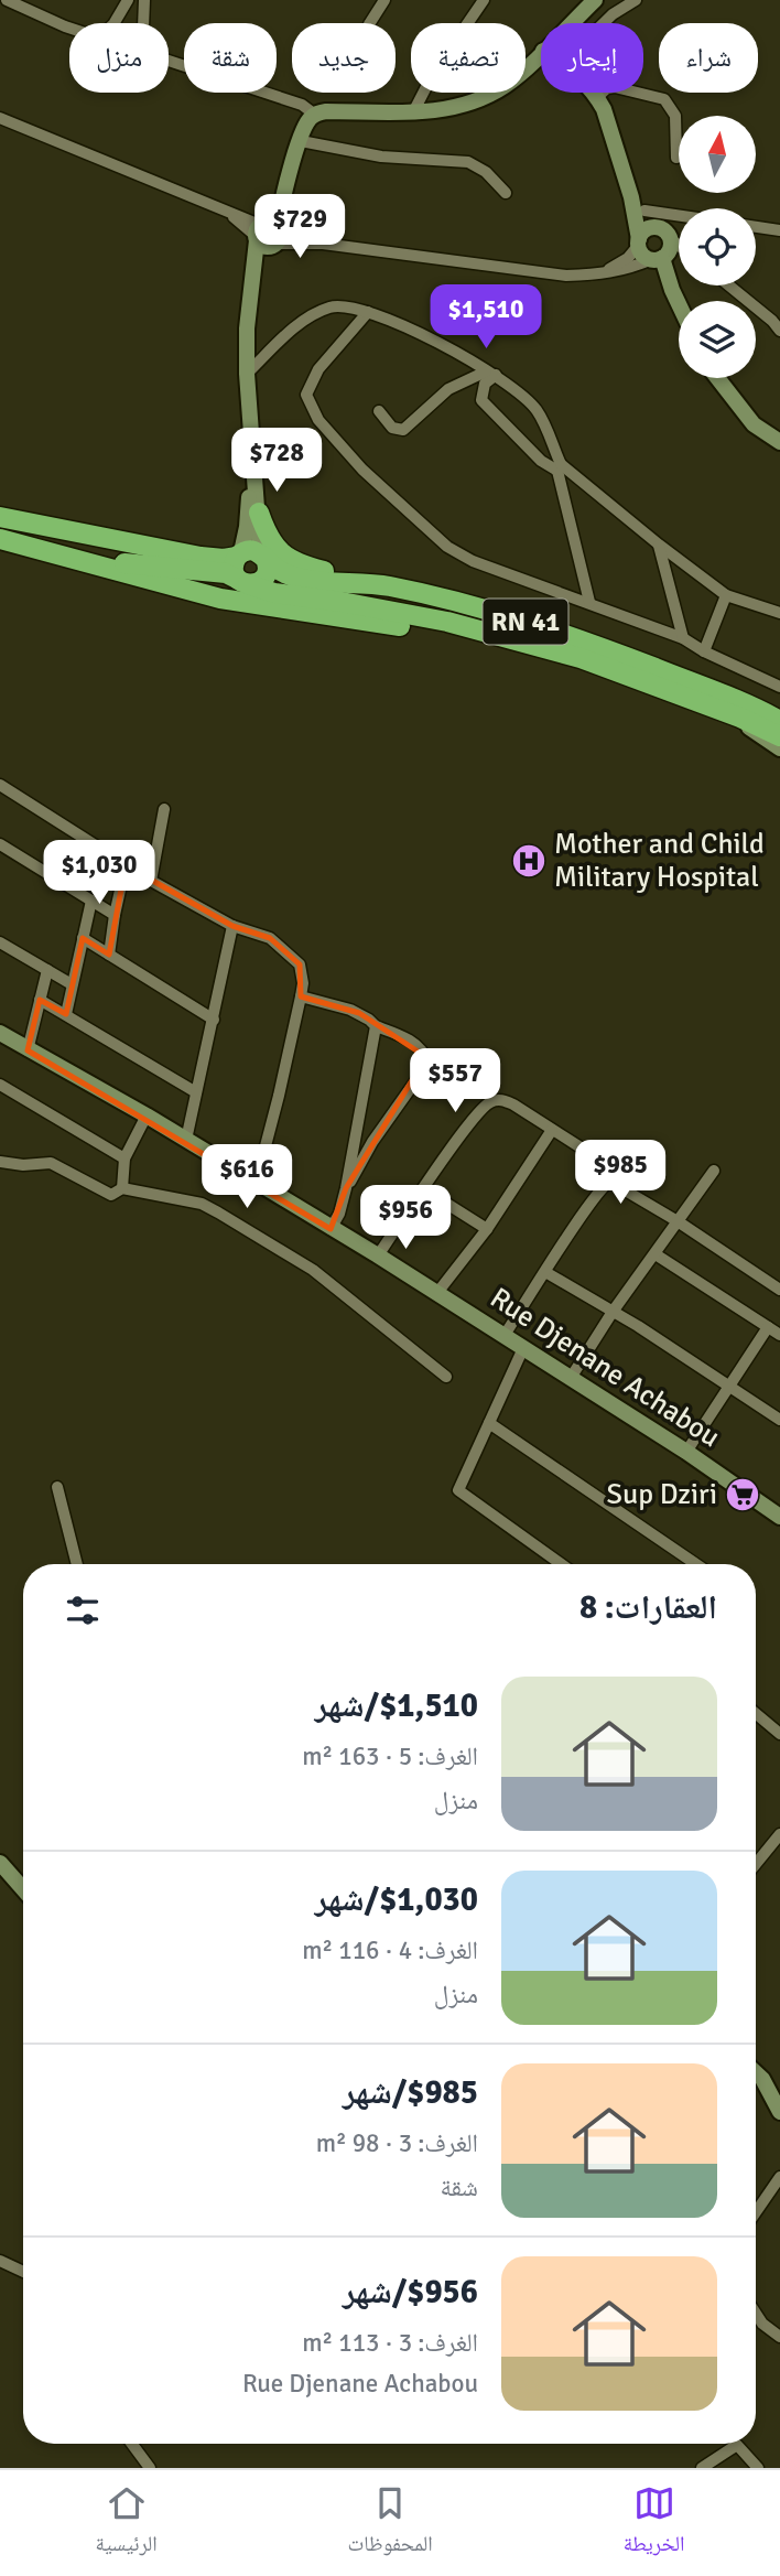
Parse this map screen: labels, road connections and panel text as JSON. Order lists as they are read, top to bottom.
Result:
{
  "streets": {
    "highway": ["RN 41"],
    "main road": ["Rue Djenane Achabou"]
  },
  "places": {
    "hospital": ["Mother and Child Military Hospital"],
    "supermarket": ["Sup Dziri"]
  },
  "north": "top",
  "page": {
    "chip": [
      "شراء",
      "إيجار",
      "تصفية",
      "جديد",
      "شقة",
      "منزل"
    ],
    "price": [
      "$729",
      "$1,510",
      "$728",
      "$1,030",
      "$557",
      "$985",
      "$616",
      "$956"
    ],
    "heading": "العقارات: 8",
    "list": [
      {
        "name": "$1,510/شهر",
        "note": "الغرف: 5 · 163 m² · منزل"
      },
      {
        "name": "$1,030/شهر",
        "note": "الغرف: 4 · 116 m² · منزل"
      },
      {
        "name": "$985/شهر",
        "note": "الغرف: 3 · 98 m² · شقة"
      },
      {
        "name": "$956/شهر",
        "note": "الغرف: 3 · 113 m² · Rue Djenane Achabou"
      }
    ],
    "tabs": ["الخريطة", "المحفوظات", "الرئيسية"]
  }
}
